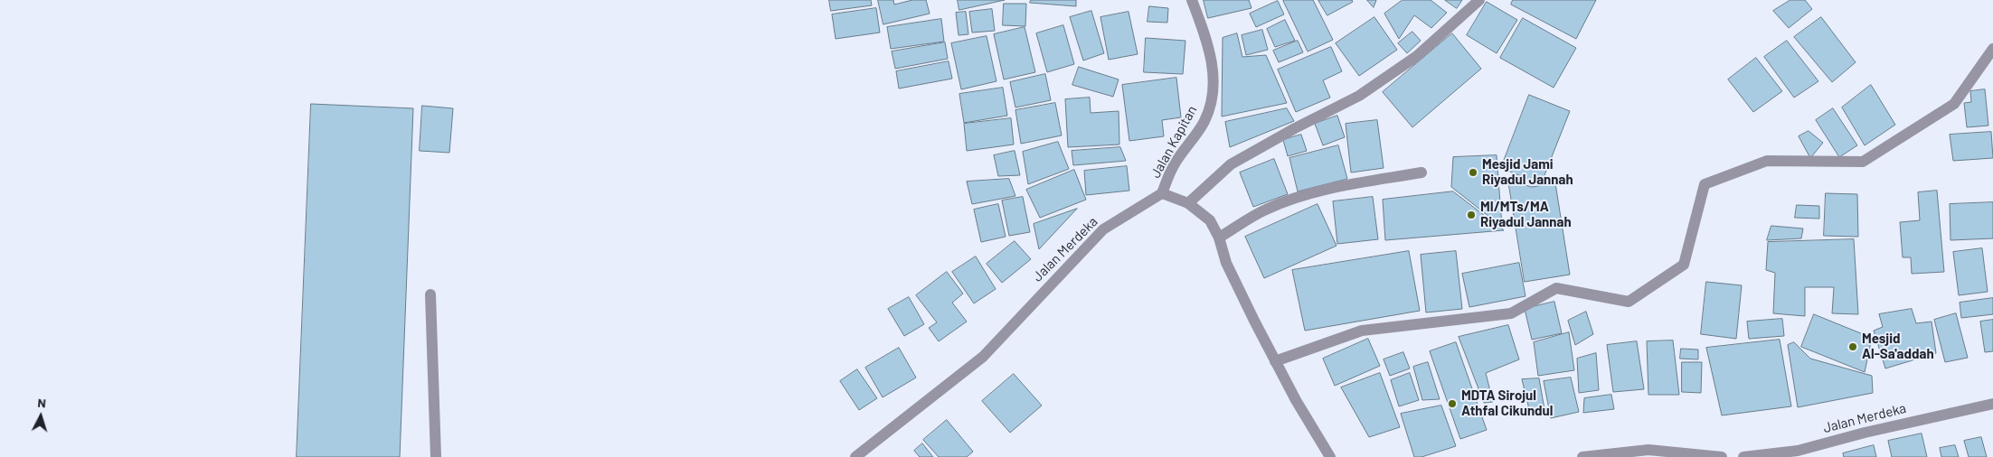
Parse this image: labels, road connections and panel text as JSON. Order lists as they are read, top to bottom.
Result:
{
  "streets": {
    "street": ["Jalan Kapitan", "Jalan Merdeka"]
  },
  "crossings": [
    ["Jalan Kapitan", "Jalan Merdeka"]
  ],
  "places": [
    "Mesjid Jami Riyadul Jannah",
    "MI/MTs/MA Riyadul Jannah",
    "Mesjid Al-Sa'addah",
    "MDTA Sirojul Athfal Cikundul"
  ],
  "north": "top"
}
